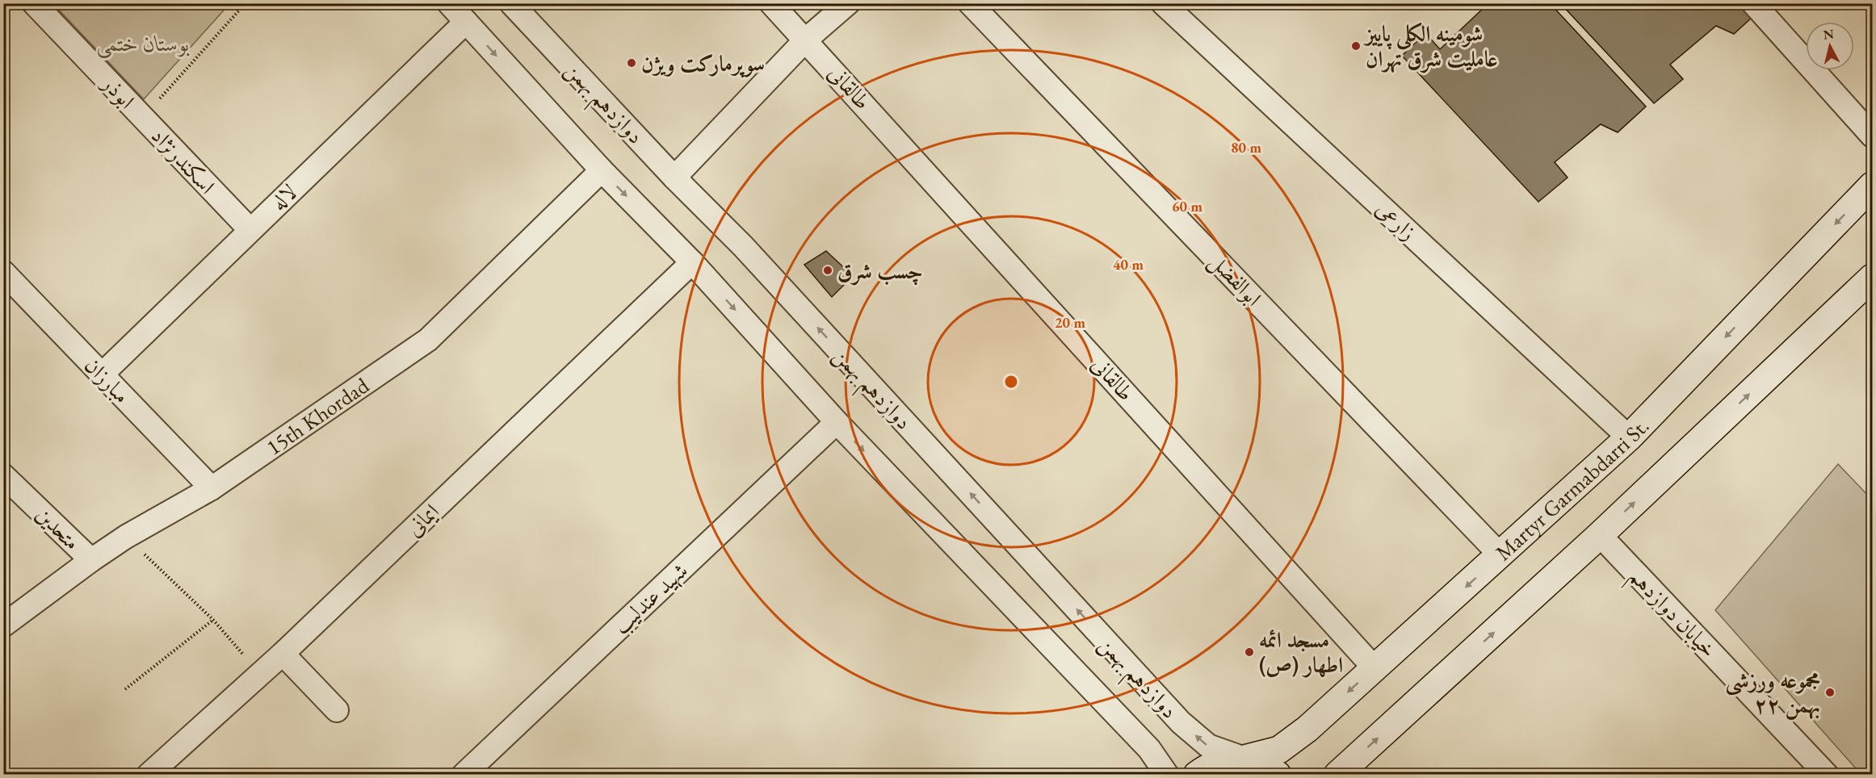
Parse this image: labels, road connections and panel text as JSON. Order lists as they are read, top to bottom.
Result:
{
  "streets": {
    "main road": ["Martyr Garmabdarri St."],
    "street": [
      "طالقانی",
      "ابوذر",
      "دوازدهم بهمن",
      "اسکندرنژاد",
      "لاله",
      "زارعی",
      "ابوالفضل",
      "مبارزان",
      "15th Khordad",
      "ایمانی",
      "متحدین",
      "شهید عندلیب",
      "خیابان دوازدهم"
    ]
  },
  "crossings": [
    ["طالقانی", "Martyr Garmabdarri St."],
    ["ابوذر", "اسکندرنژاد"],
    ["دوازدهم بهمن", "لاله"],
    ["دوازدهم بهمن", "15th Khordad"],
    ["دوازدهم بهمن", "Martyr Garmabdarri St."],
    ["دوازدهم بهمن", "ایمانی"],
    ["دوازدهم بهمن", "شهید عندلیب"],
    ["اسکندرنژاد", "لاله"],
    ["لاله", "مبارزان"],
    ["زارعی", "Martyr Garmabdarri St."],
    ["ابوالفضل", "Martyr Garmabdarri St."],
    ["مبارزان", "15th Khordad"],
    ["15th Khordad", "متحدین"]
  ],
  "parks": ["بوستان ختمی"],
  "places": [
    "شومینه الکلی پاییز عاملیت شرق تهران",
    "سوپرمارکت ویژن",
    "چسب شرق",
    "مسجد ائمه اطهار (ص)",
    "مجموعه ورزشی ۲۲ بهمن"
  ],
  "north": "top",
  "rings": [
    "80 m",
    "60 m",
    "40 m",
    "20 m"
  ]
}
